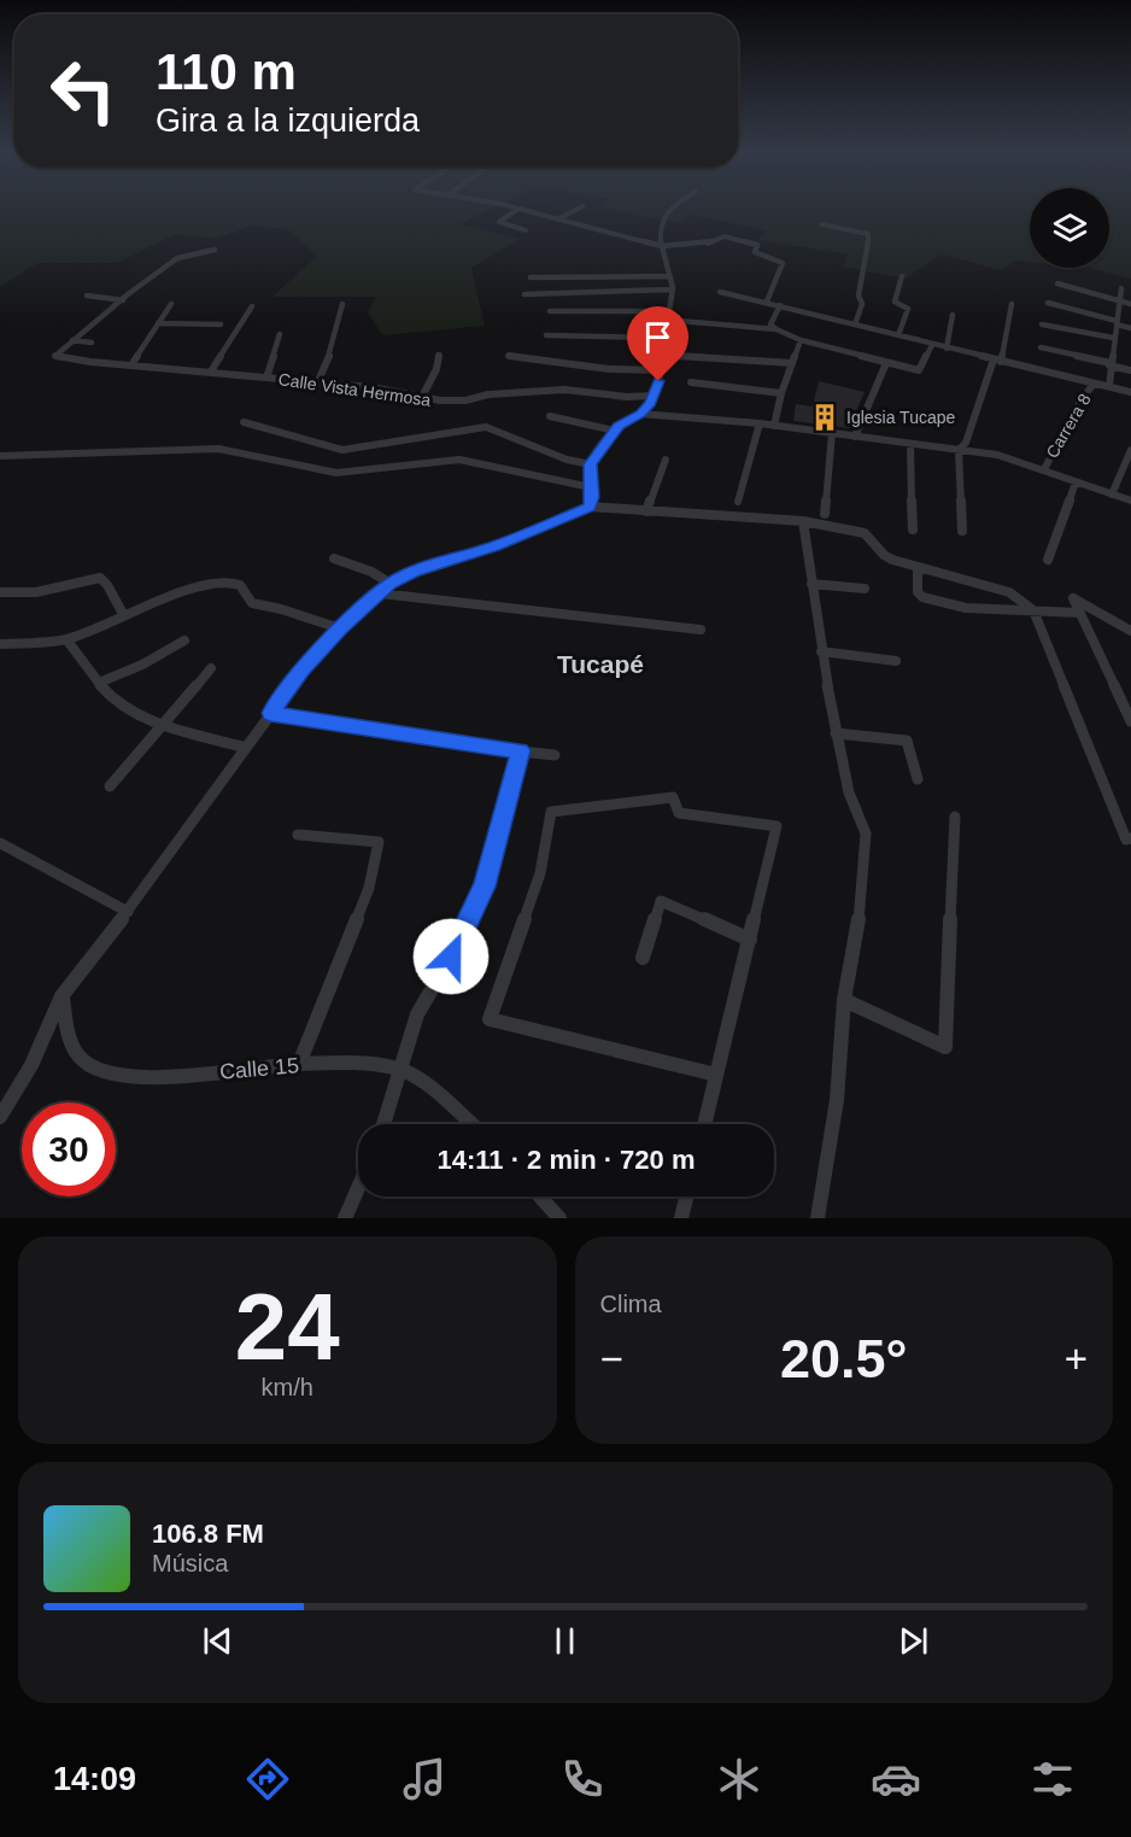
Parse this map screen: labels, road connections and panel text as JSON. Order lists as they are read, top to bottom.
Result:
{
  "streets": {
    "street": ["Calle Vista Hermosa", "Carrera 8", "Calle 15"]
  },
  "districts": ["Tucapé"],
  "places": {
    "building": ["Iglesia Tucape"]
  },
  "page": {
    "turn": ["110 m", "Gira a la izquierda"],
    "limit": "30",
    "trip": "14:11 · 2 min · 720 m",
    "tile": [
      ["24", "km/h"],
      "Clima"
    ],
    "heat": ["−", "20.5°", "+"],
    "song": ["106.8 FM", "Música"],
    "tabs": "14:09"
  }
}
